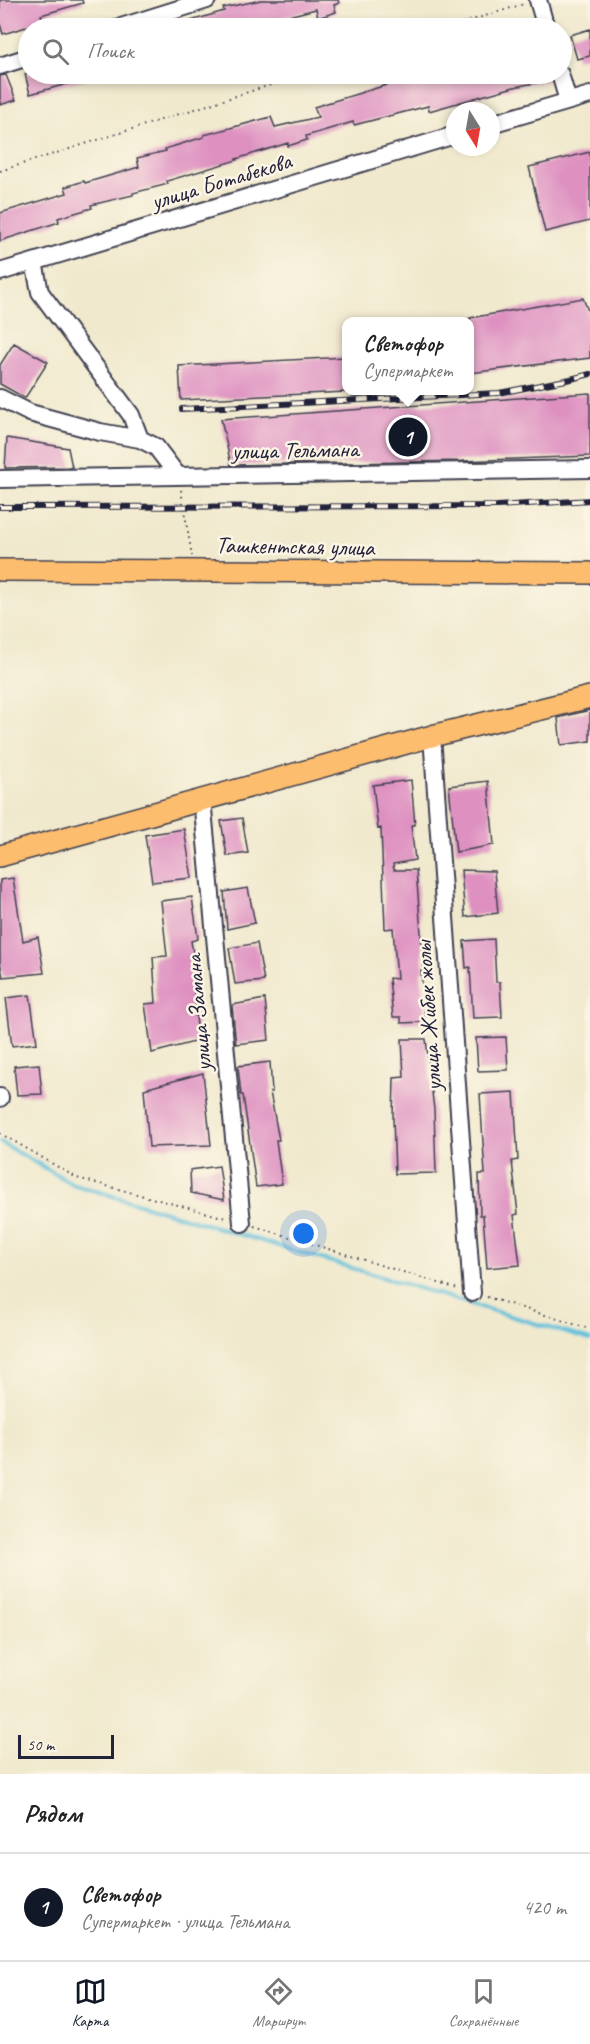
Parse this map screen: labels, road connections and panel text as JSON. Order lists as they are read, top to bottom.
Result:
{
  "streets": {
    "main road": ["Ташкентская улица"],
    "street": [
      "улица Ботабекова",
      "улица Тельмана",
      "улица Замана",
      "улица Жибек жолы"
    ]
  },
  "scale_bar": "50 m",
  "north": "bottom",
  "page": {
    "search": "Поиск",
    "popup": ["Светофор", "Супермаркет"],
    "pins": "1",
    "scale": "50 m",
    "heading": "Рядом",
    "list": [
      {
        "mark": "1",
        "name": "Светофор",
        "note": "Супермаркет · улица Тельмана",
        "value": "420 m"
      }
    ],
    "nav": ["Карта", "Маршрут", "Сохранённые"]
  }
}
